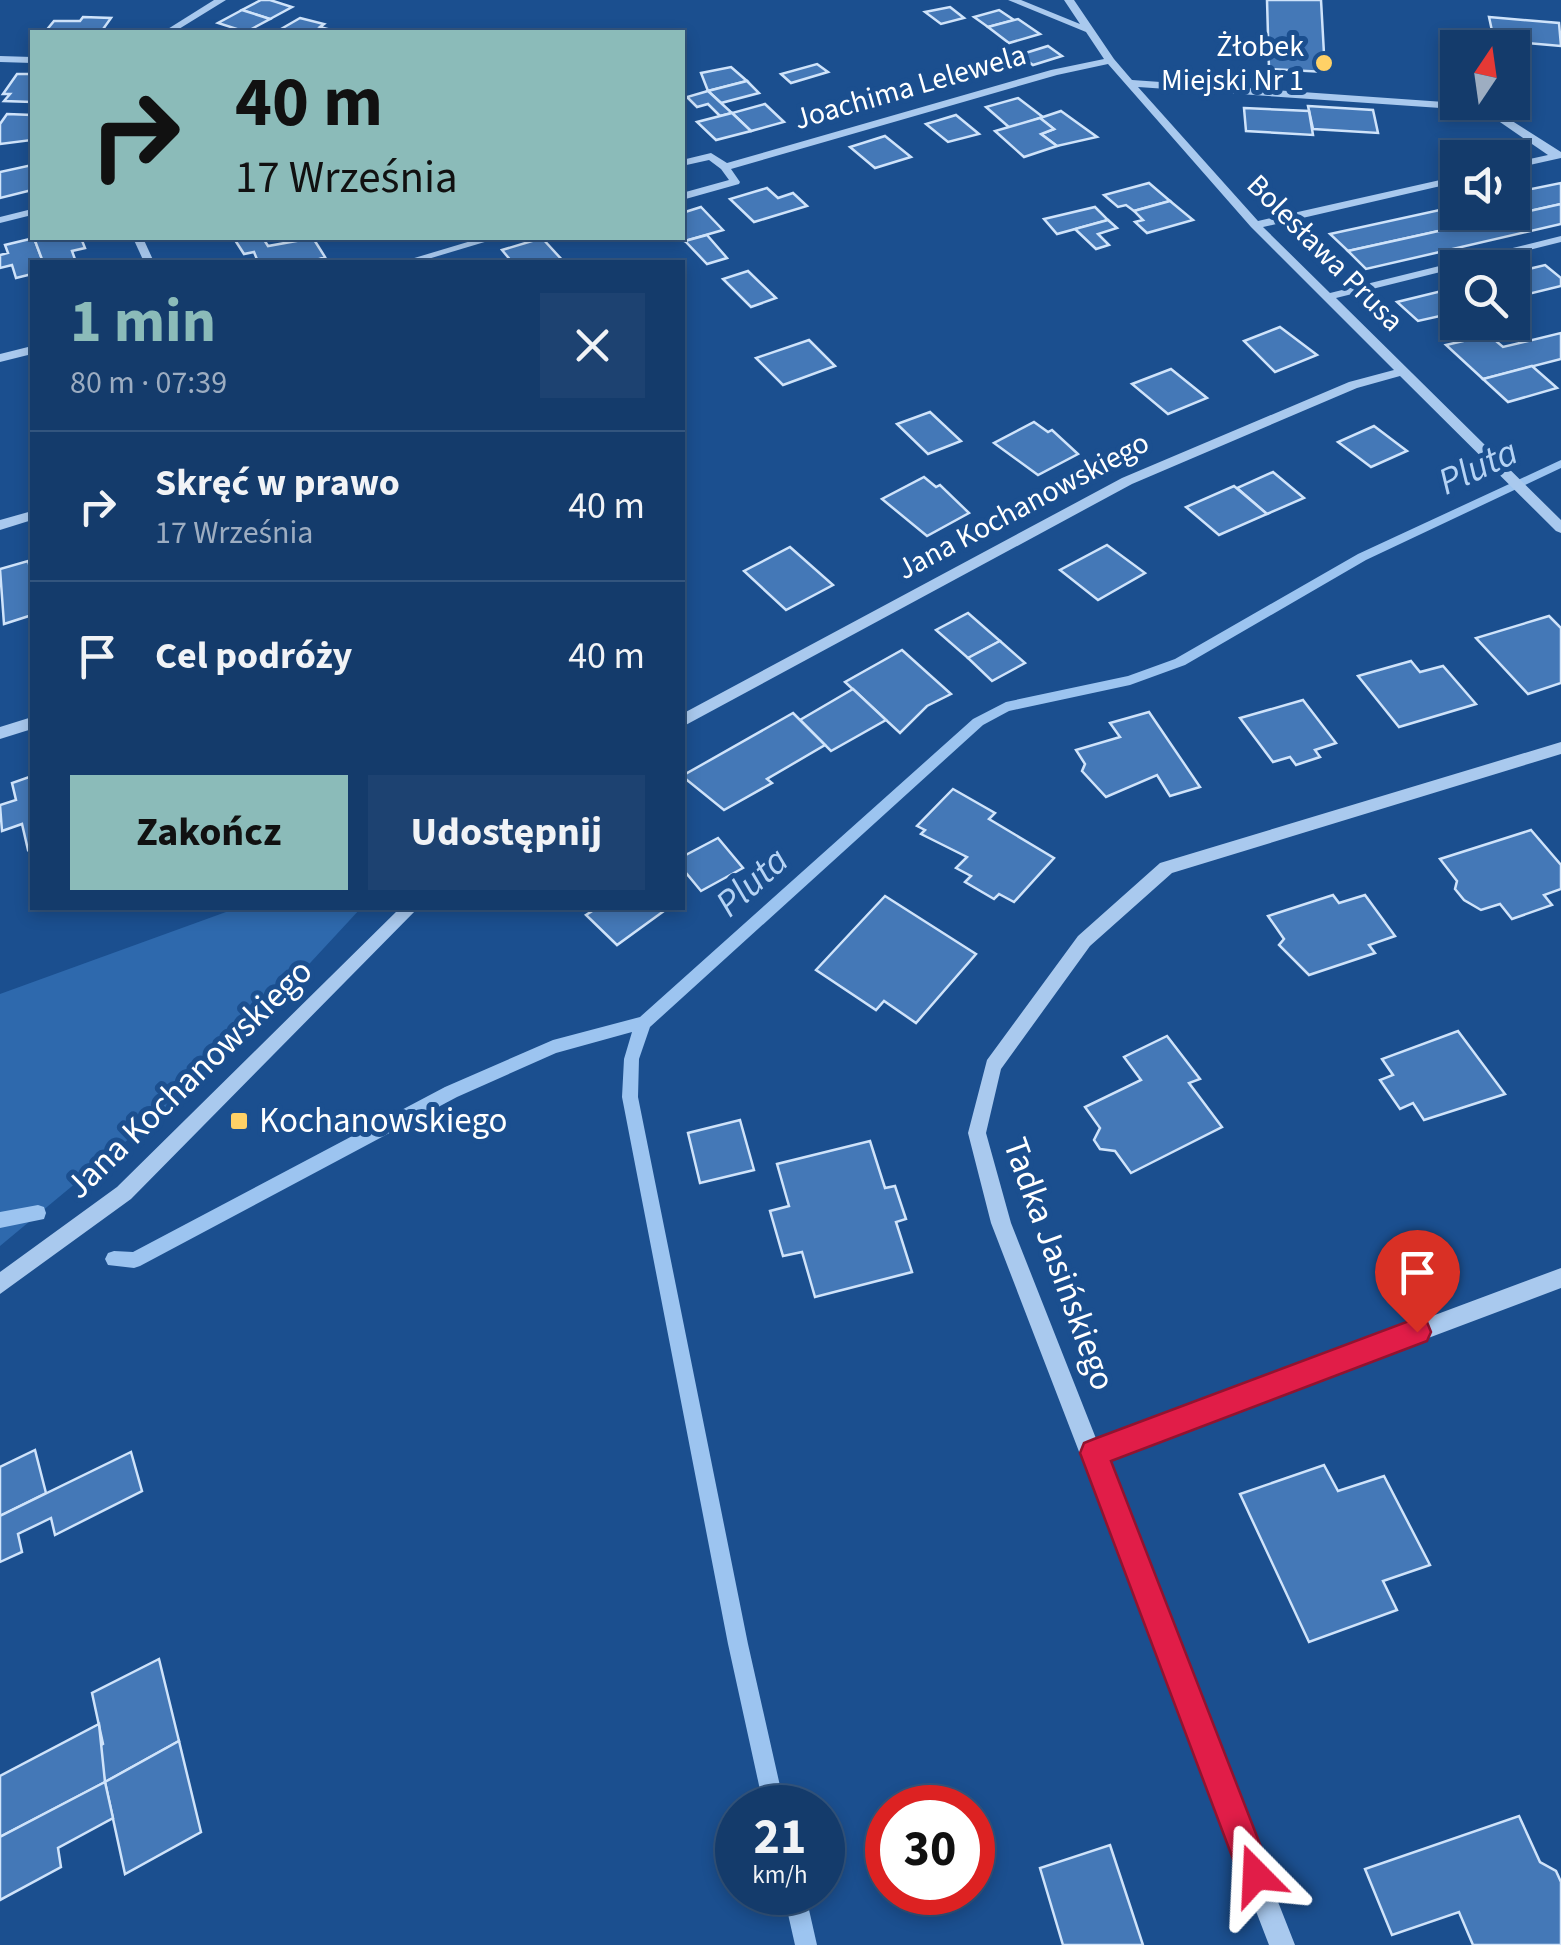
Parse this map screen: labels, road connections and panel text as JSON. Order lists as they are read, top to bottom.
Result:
{
  "streets": {
    "street": [
      "Joachima Lelewela",
      "Bolesława Prusa",
      "Jana Kochanowskiego",
      "Tadka Jasińskiego"
    ]
  },
  "crossings": [
    ["Joachima Lelewela", "Bolesława Prusa"],
    ["Bolesława Prusa", "Jana Kochanowskiego"]
  ],
  "water": ["Pluta"],
  "places": {
    "other": ["Żłobek Miejski Nr 1"],
    "transit": ["Kochanowskiego"]
  },
  "north": "top",
  "page": {
    "turn": ["40 m", "17 Września"],
    "heading": ["1 min", "80 m · 07:39"],
    "list": [
      {
        "name": "Skręć w prawo",
        "note": "17 Września",
        "value": "40 m"
      },
      {
        "name": "Cel podróży",
        "value": "40 m"
      }
    ],
    "buttons": ["Zakończ", "Udostępnij"],
    "speed": "21 km/h",
    "limit": "30"
  }
}
